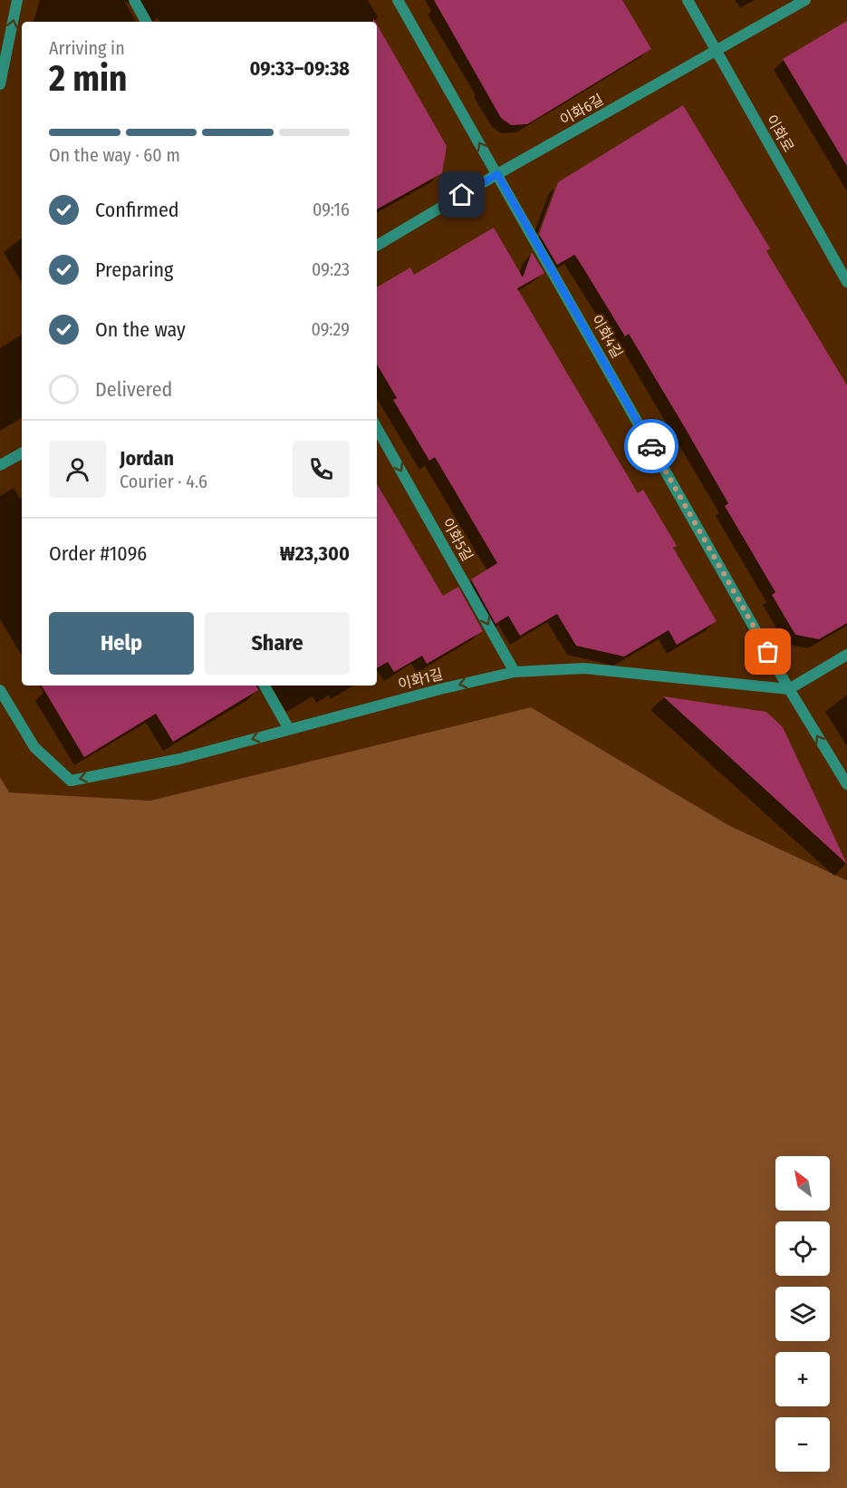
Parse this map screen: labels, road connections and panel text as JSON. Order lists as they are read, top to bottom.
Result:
{
  "streets": {
    "street": [
      "이화6길",
      "이화로",
      "이화4길",
      "이화5길",
      "이화1길"
    ]
  },
  "crossings": [
    ["이화6길", "이화로"],
    ["이화6길", "이화4길"],
    ["이화4길", "이화1길"],
    ["이화5길", "이화1길"]
  ],
  "one_way": ["이화5길", "이화1길"],
  "north": "top left",
  "page": {
    "heading": ["2 min", "Arriving in", "09:33–09:38"],
    "panel": [
      "Jordan",
      "Courier · 4.6",
      "Order #1096",
      "₩23,300"
    ],
    "bar": "On the way · 60 m",
    "list": [
      ["Confirmed", "09:16"],
      ["Preparing", "09:23"],
      ["On the way", "09:29"],
      "Delivered"
    ],
    "buttons": ["Help", "Share"],
    "map_buttons": ["+", "−"]
  }
}
